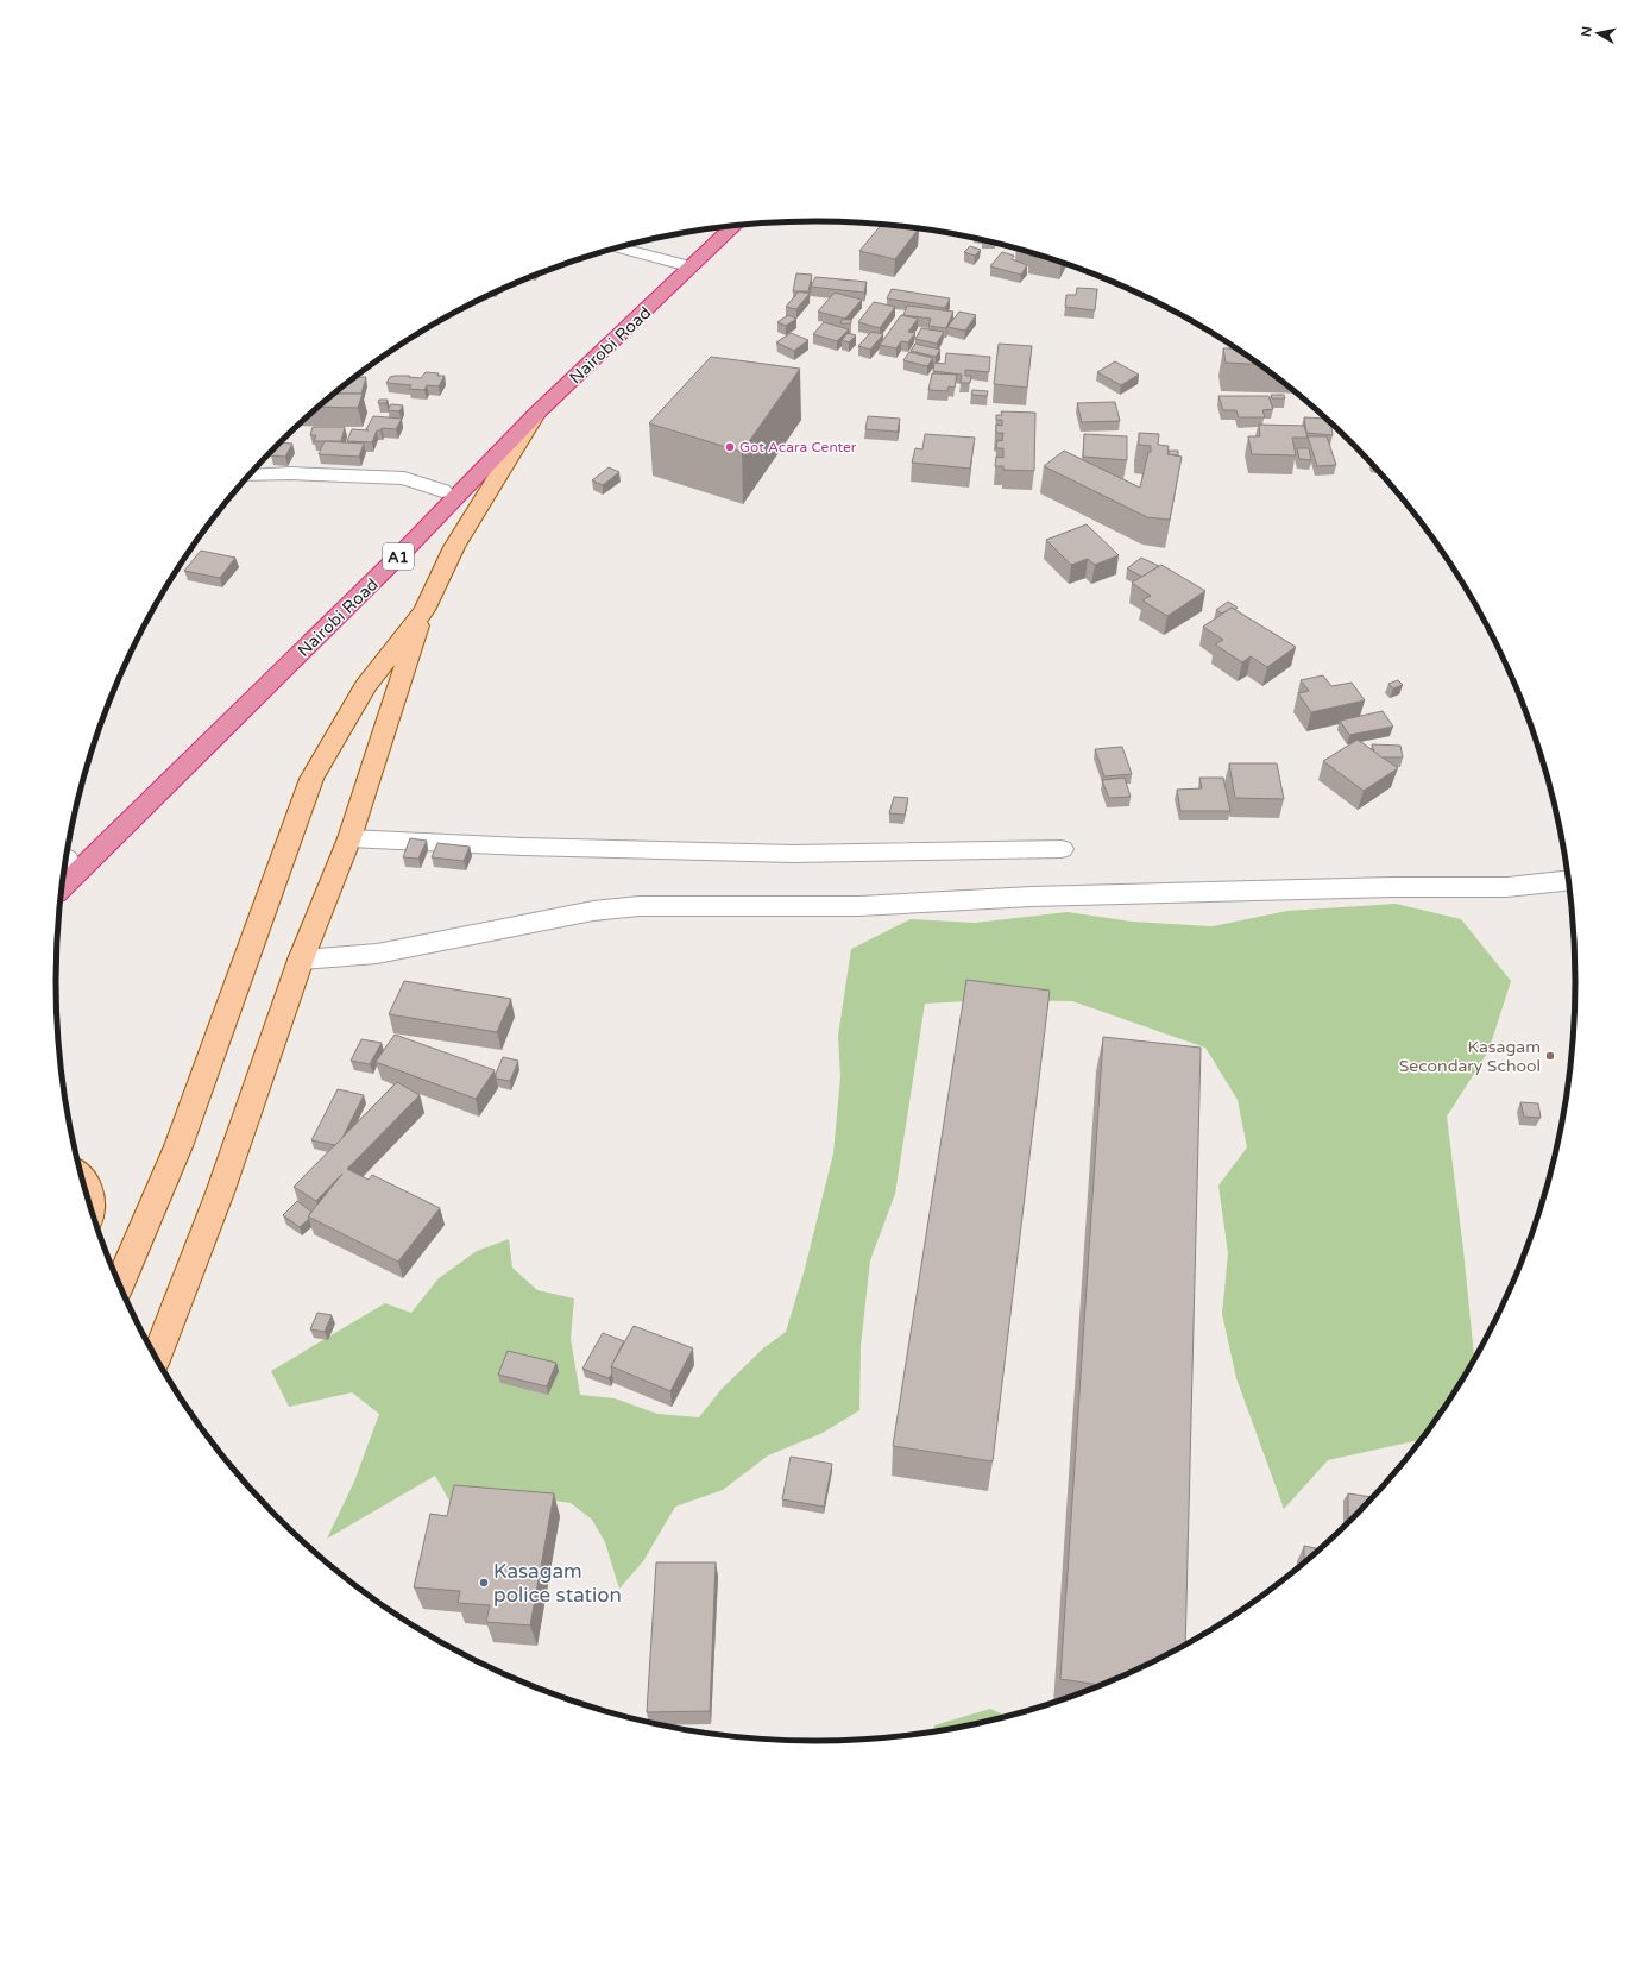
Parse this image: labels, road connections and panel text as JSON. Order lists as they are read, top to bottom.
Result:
{
  "streets": {
    "highway": ["Nairobi Road", "A1"]
  },
  "places": ["Got Acara Center", "Kasagam Secondary School", "Kasagam police station"],
  "north": "left"
}
